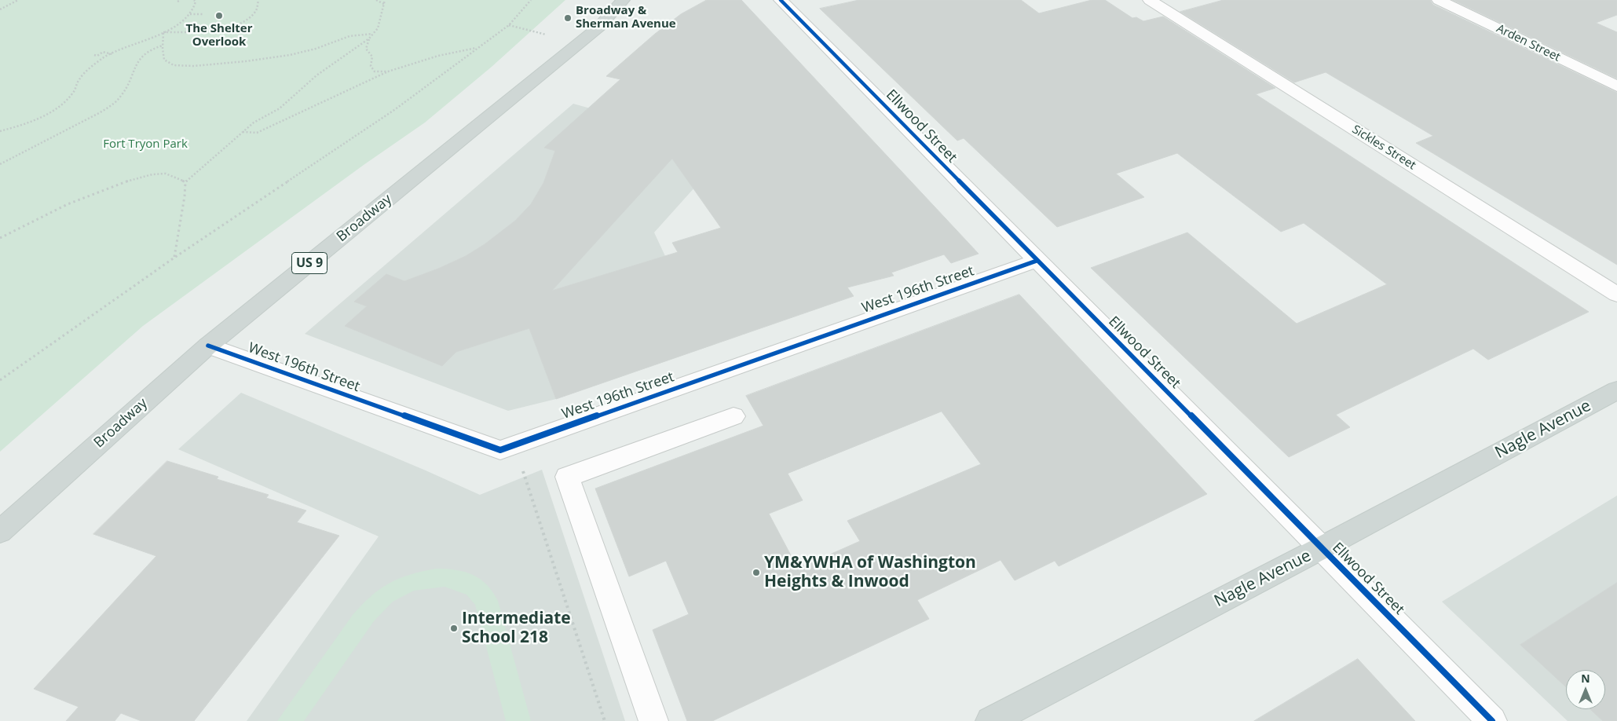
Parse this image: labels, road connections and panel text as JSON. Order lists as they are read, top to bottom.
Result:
{
  "streets": {
    "main road": ["Broadway", "US 9", "Nagle Avenue"],
    "street": [
      "Arden Street",
      "Ellwood Street",
      "Sickles Street",
      "West 196th Street"
    ]
  },
  "crossings": [
    ["Ellwood Street", "West 196th Street"],
    ["Ellwood Street", "Nagle Avenue"],
    ["Broadway", "West 196th Street"]
  ],
  "parks": ["Fort Tryon Park"],
  "places": [
    "The Shelter Overlook",
    "Broadway & Sherman Avenue",
    "YM&YWHA of Washington Heights & Inwood",
    "Intermediate School 218"
  ],
  "north": "top"
}
